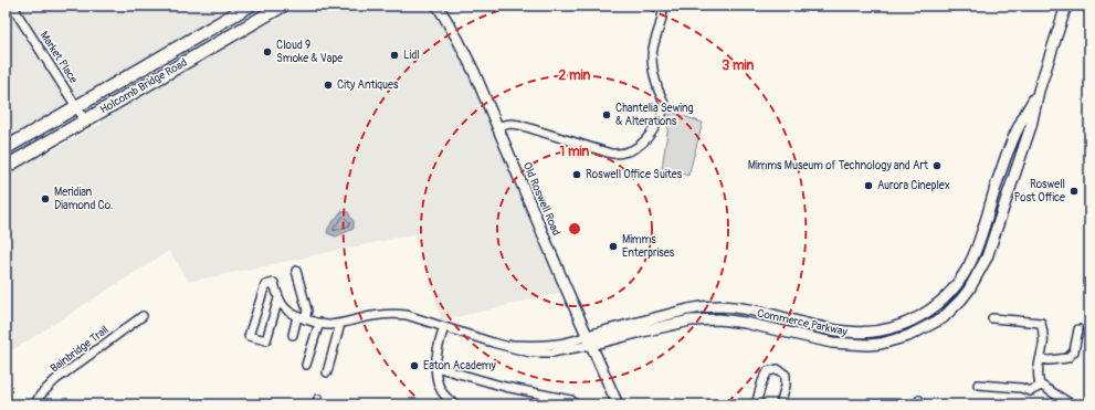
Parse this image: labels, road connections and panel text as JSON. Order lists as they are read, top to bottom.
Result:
{
  "streets": {
    "main road": ["Holcomb Bridge Road"],
    "street": [
      "Market Place",
      "Old Roswell Road",
      "Commerce Parkway",
      "Bainbridge Trail"
    ]
  },
  "crossings": [
    ["Market Place", "Holcomb Bridge Road"],
    ["Old Roswell Road", "Commerce Parkway"]
  ],
  "places": [
    "Cloud 9 Smoke & Vape",
    "Lidl",
    "City Antiques",
    "Chantelia Sewing & Alterations",
    "Mimms Museum of Technology and Art",
    "Roswell Office Suites",
    "Aurora Cineplex",
    "Roswell Post Office",
    "Meridian Diamond Co.",
    "Mimms Enterprises",
    "Eaton Academy"
  ],
  "rings": ["3 min", "2 min", "1 min"]
}
